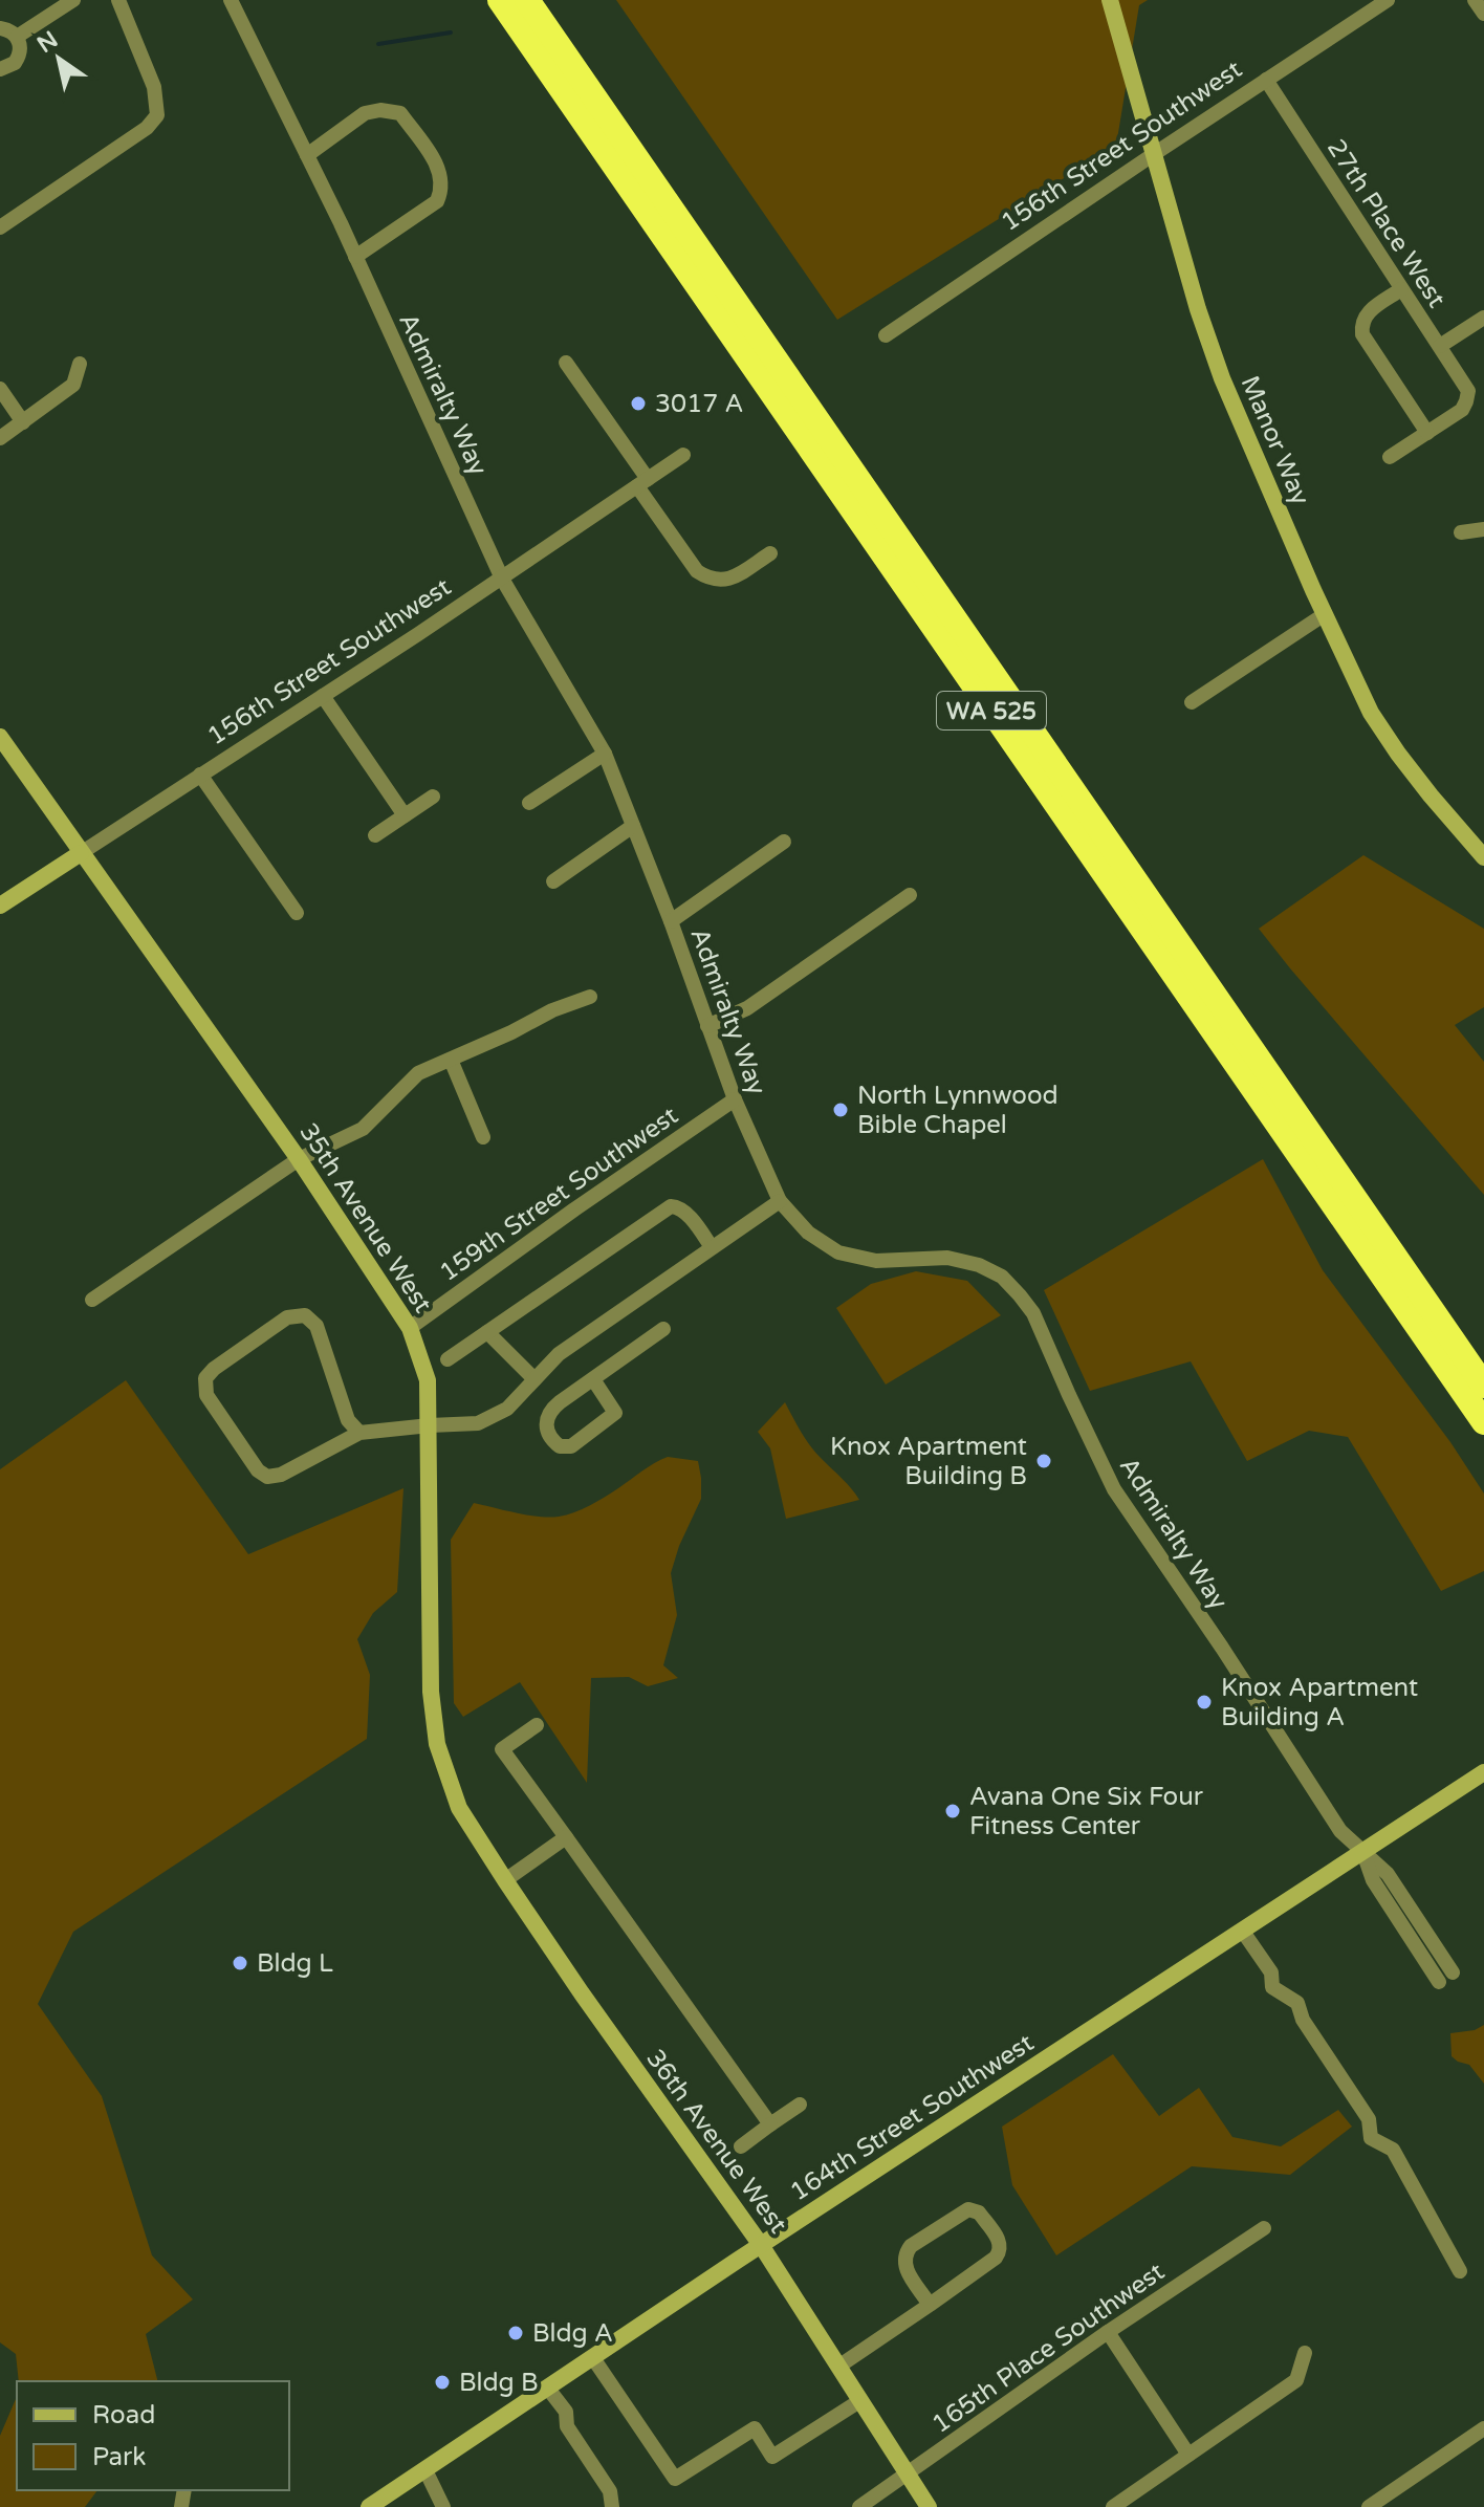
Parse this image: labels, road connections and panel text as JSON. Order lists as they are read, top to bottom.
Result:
{
  "streets": {
    "highway": ["WA 525"],
    "street": [
      "156th Street Southwest",
      "27th Place West",
      "Admiralty Way",
      "Manor Way",
      "159th Street Southwest",
      "35th Avenue West",
      "164th Street Southwest",
      "36th Avenue West",
      "165th Place Southwest"
    ]
  },
  "crossings": [
    ["156th Street Southwest", "27th Place West"],
    ["156th Street Southwest", "Admiralty Way"],
    ["156th Street Southwest", "Manor Way"],
    ["156th Street Southwest", "35th Avenue West"],
    ["Admiralty Way", "159th Street Southwest"],
    ["Admiralty Way", "164th Street Southwest"],
    ["159th Street Southwest", "35th Avenue West"],
    ["35th Avenue West", "36th Avenue West"],
    ["164th Street Southwest", "36th Avenue West"],
    ["36th Avenue West", "165th Place Southwest"]
  ],
  "places": [
    "3017 A",
    "North Lynnwood Bible Chapel",
    "Knox Apartment Building B",
    "Knox Apartment Building A",
    "Avana One Six Four Fitness Center",
    "Bldg L",
    "Bldg A",
    "Bldg B"
  ],
  "legend": ["Road", "Park"],
  "north": "top left"
}
